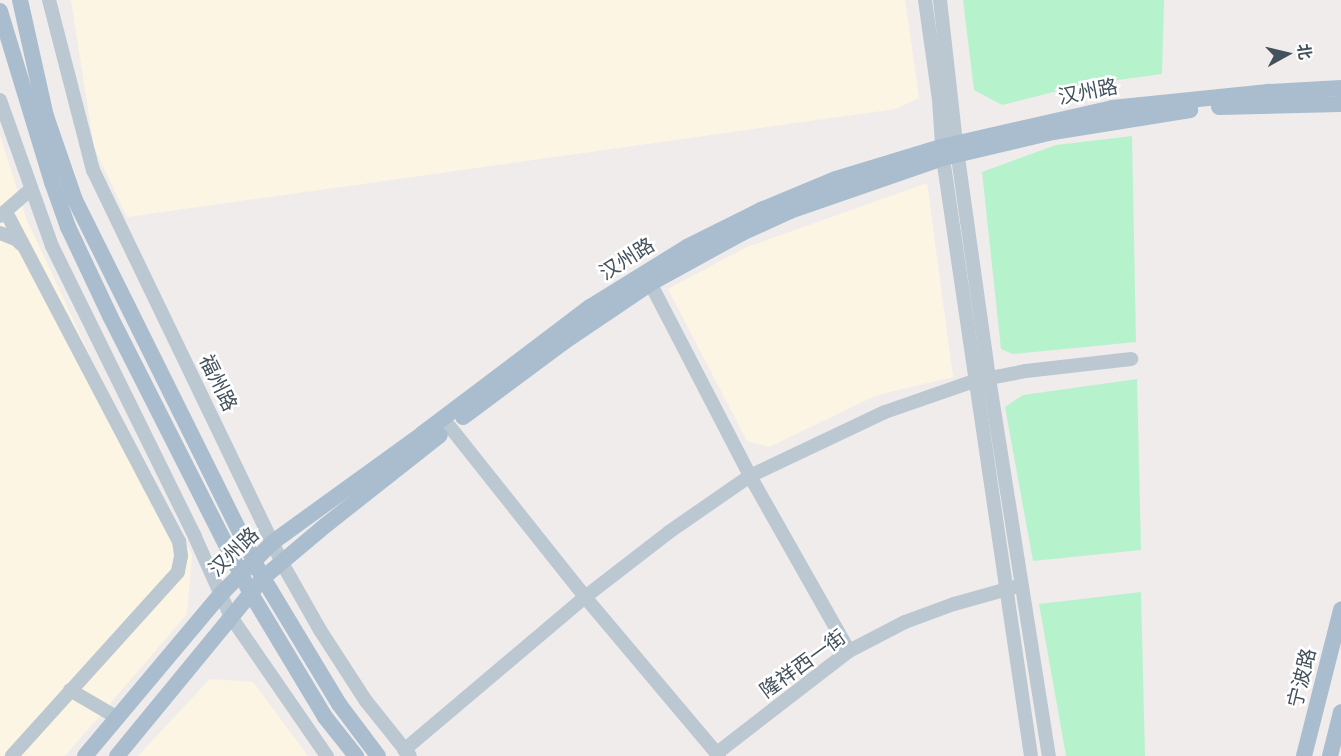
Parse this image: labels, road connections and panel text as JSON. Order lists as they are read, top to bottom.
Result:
{
  "streets": {
    "main road": ["汉州路", "宁波路"],
    "street": ["福州路", "隆祥西一街"]
  },
  "crossings": [
    ["汉州路", "福州路"]
  ],
  "north": "right"
}
